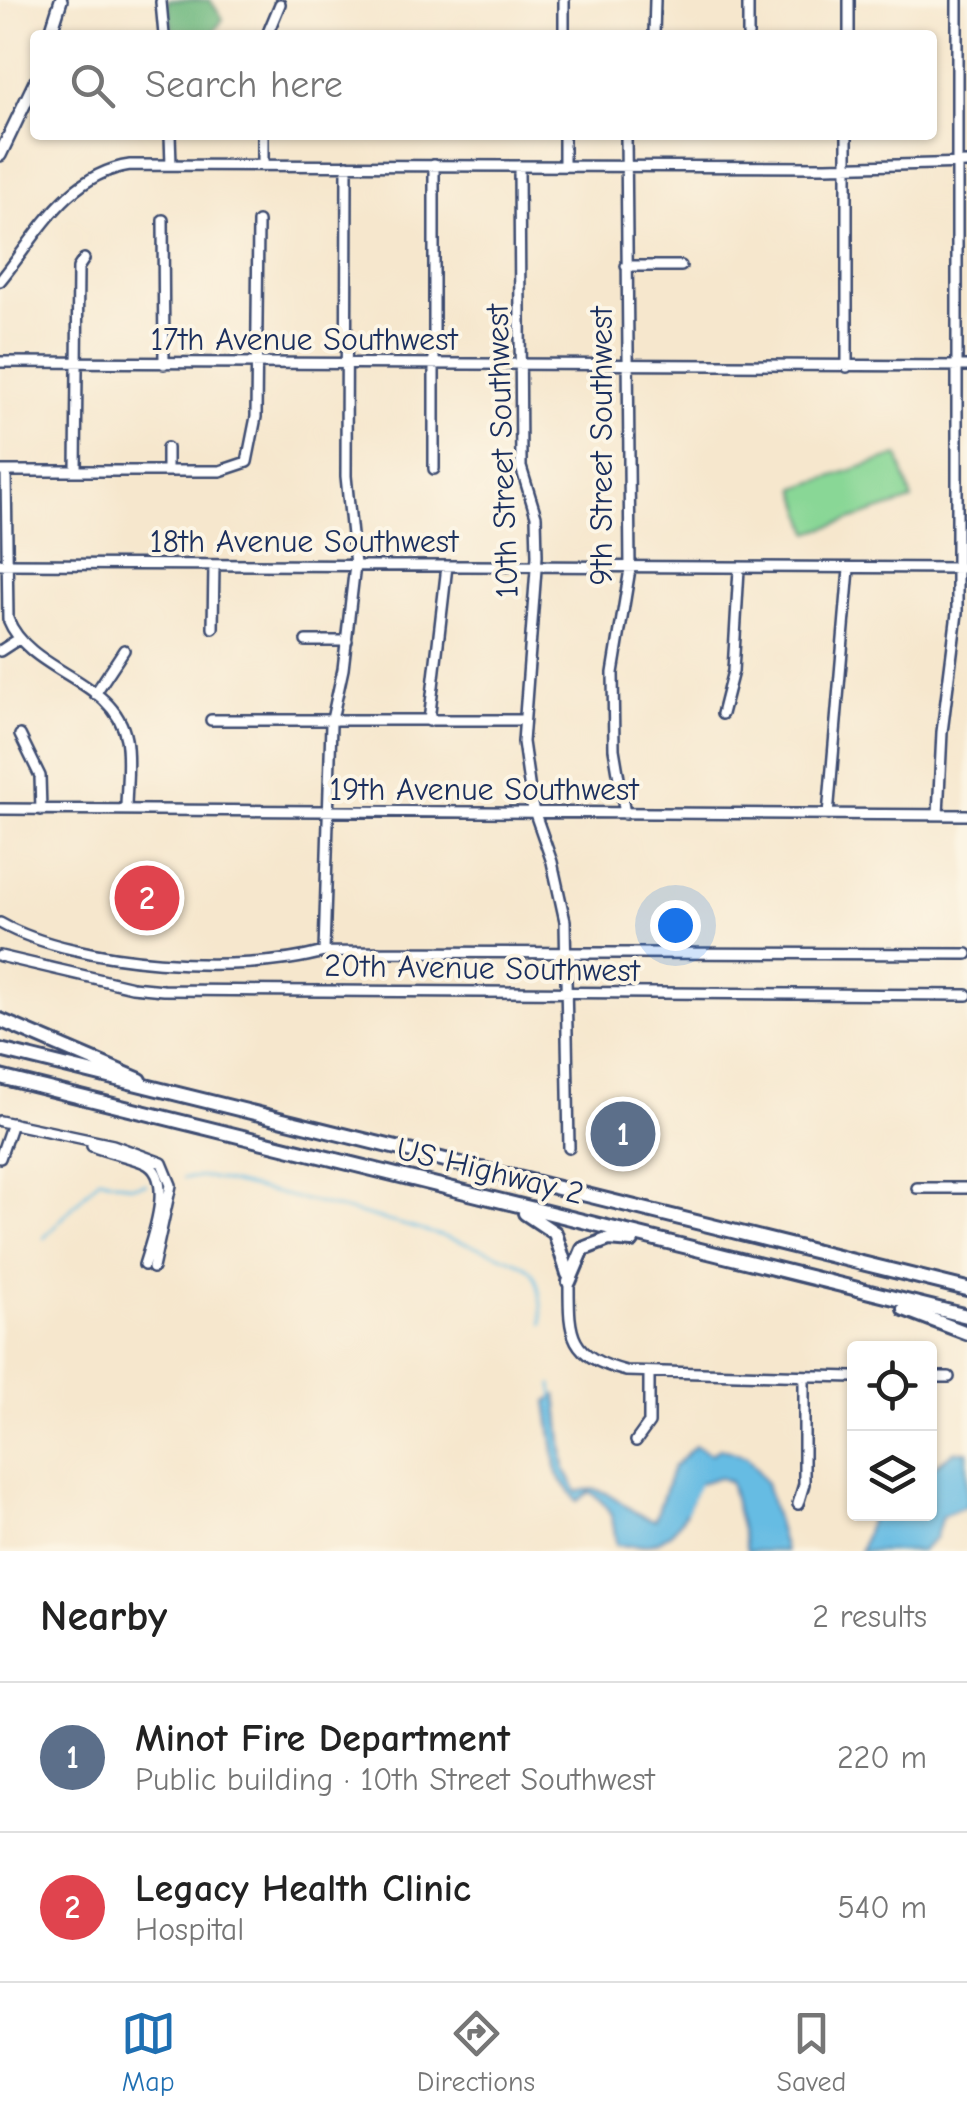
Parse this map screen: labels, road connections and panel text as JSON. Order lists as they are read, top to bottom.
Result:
{
  "streets": {
    "highway": ["US Highway 2"],
    "street": [
      "17th Avenue Southwest",
      "9th Street Southwest",
      "10th Street Southwest",
      "18th Avenue Southwest",
      "19th Avenue Southwest",
      "20th Avenue Southwest"
    ]
  },
  "crossings": [
    ["17th Avenue Southwest", "9th Street Southwest"],
    ["17th Avenue Southwest", "10th Street Southwest"],
    ["9th Street Southwest", "18th Avenue Southwest"],
    ["9th Street Southwest", "19th Avenue Southwest"],
    ["10th Street Southwest", "18th Avenue Southwest"],
    ["10th Street Southwest", "19th Avenue Southwest"],
    ["10th Street Southwest", "20th Avenue Southwest"]
  ],
  "page": {
    "search": "Search here",
    "pins": ["2", "1"],
    "heading": ["Nearby", "2 results"],
    "list": [
      {
        "mark": "1",
        "name": "Minot Fire Department",
        "note": "Public building · 10th Street Southwest",
        "value": "220 m"
      },
      {
        "mark": "2",
        "name": "Legacy Health Clinic",
        "note": "Hospital",
        "value": "540 m"
      }
    ],
    "nav": ["Map", "Directions", "Saved"]
  }
}
